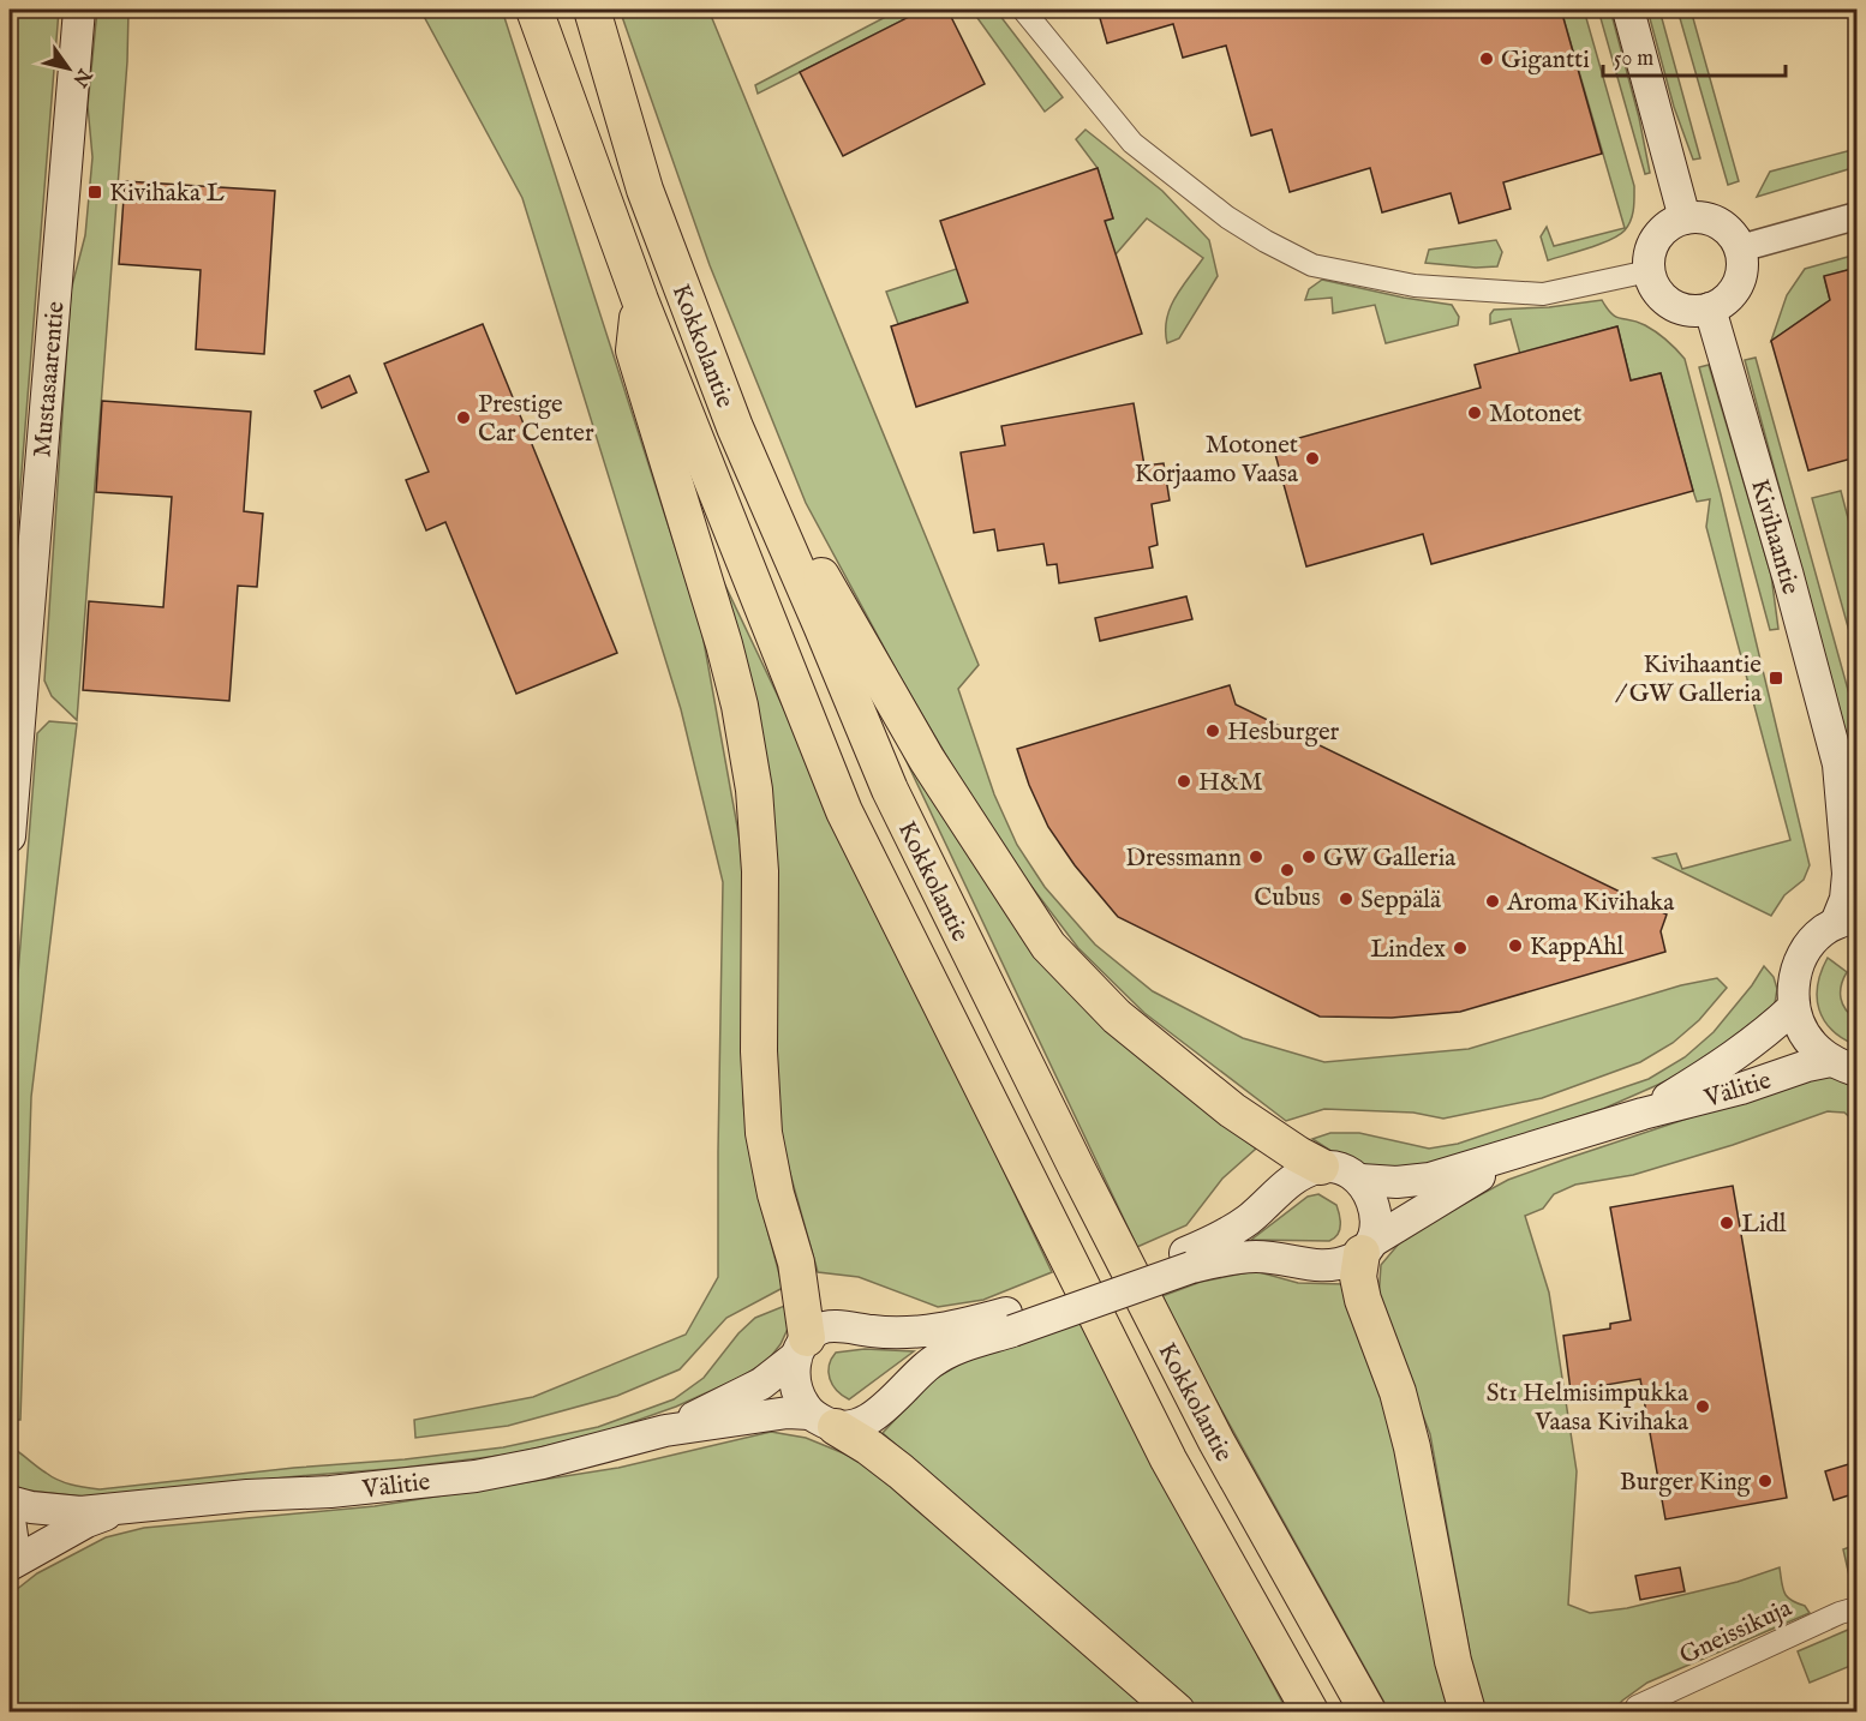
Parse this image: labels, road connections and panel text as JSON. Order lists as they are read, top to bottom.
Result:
{
  "streets": {
    "highway": ["Kokkolantie"],
    "main road": ["Mustasaarentie", "Kivihaantie", "Välitie"],
    "street": ["Gneissikuja"]
  },
  "places": {
    "other": [
      "Gigantti",
      "Motonet",
      "Prestige Car Center",
      "Motonet Korjaamo Vaasa",
      "Hesburger",
      "H&M",
      "Dressmann",
      "GW Galleria",
      "Cubus",
      "Seppälä",
      "Aroma Kivihaka",
      "KappAhl",
      "Lindex",
      "Lidl",
      "St1 Helmisimpukka Vaasa Kivihaka",
      "Burger King"
    ],
    "transit": ["Kivihaka L", "Kivihaantie / GW Galleria"]
  },
  "scale_bar": "50 m",
  "north": "bottom right"
}
